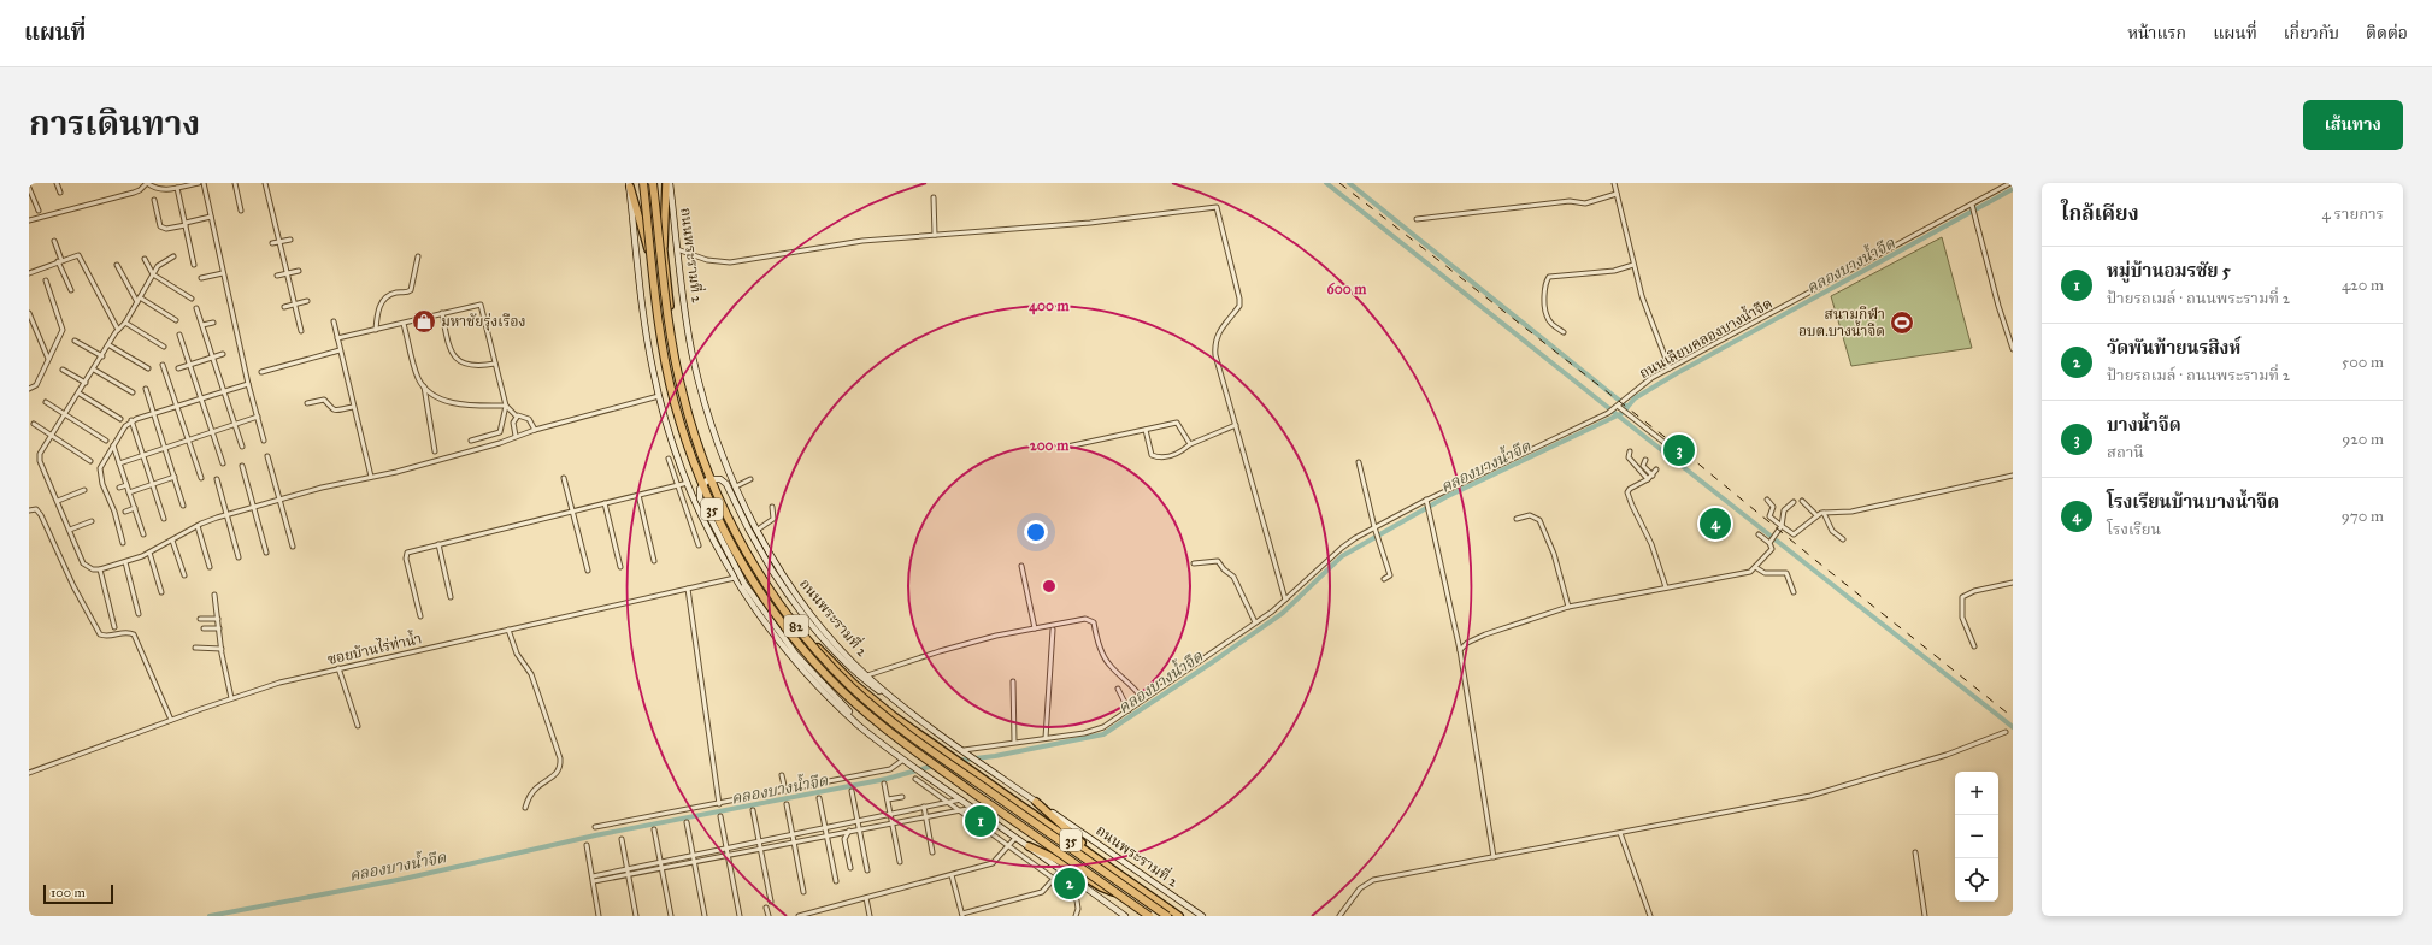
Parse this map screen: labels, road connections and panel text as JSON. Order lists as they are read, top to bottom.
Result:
{
  "streets": {
    "highway": ["ถนนพระรามที่ 2", "35", "82"],
    "street": ["ถนนเลียบคลองบางน้ำจืด", "ซอยบ้านไร่ท่าน้ำ"]
  },
  "crossings": [
    ["ถนนพระรามที่ 2", "ถนนเลียบคลองบางน้ำจืด"],
    ["ถนนพระรามที่ 2", "82"],
    ["35", "82"],
    ["35", "ซอยบ้านไร่ท่าน้ำ"]
  ],
  "water": ["คลองบางน้ำจืด"],
  "places": {
    "shop": ["มหาชัยรุ่งเรือง"],
    "sports": ["สนามกีฬา อบต.บางน้ำจืด"]
  },
  "scale_bar": "100 m",
  "page": {
    "header": "แผนที่",
    "nav": [
      "หน้าแรก",
      "แผนที่",
      "เกี่ยวกับ",
      "ติดต่อ"
    ],
    "title": "การเดินทาง",
    "buttons": "เส้นทาง",
    "heading": ["ใกล้เคียง", "4 รายการ"],
    "list": [
      {
        "mark": "1",
        "name": "หมู่บ้านอมรชัย 5",
        "note": "ป้ายรถเมล์ · ถนนพระรามที่ 2",
        "value": "420 m"
      },
      {
        "mark": "2",
        "name": "วัดพันท้ายนรสิงห์",
        "note": "ป้ายรถเมล์ · ถนนพระรามที่ 2",
        "value": "500 m"
      },
      {
        "mark": "3",
        "name": "บางน้ำจืด",
        "note": "สถานี",
        "value": "920 m"
      },
      {
        "mark": "4",
        "name": "โรงเรียนบ้านบางนํ้าจืด",
        "note": "โรงเรียน",
        "value": "970 m"
      }
    ],
    "pins": [
      "3",
      "4",
      "1",
      "2"
    ],
    "map_buttons": ["+", "−"],
    "scale": "100 m"
  },
  "rings": ["600 m", "400 m", "200 m"]
}
